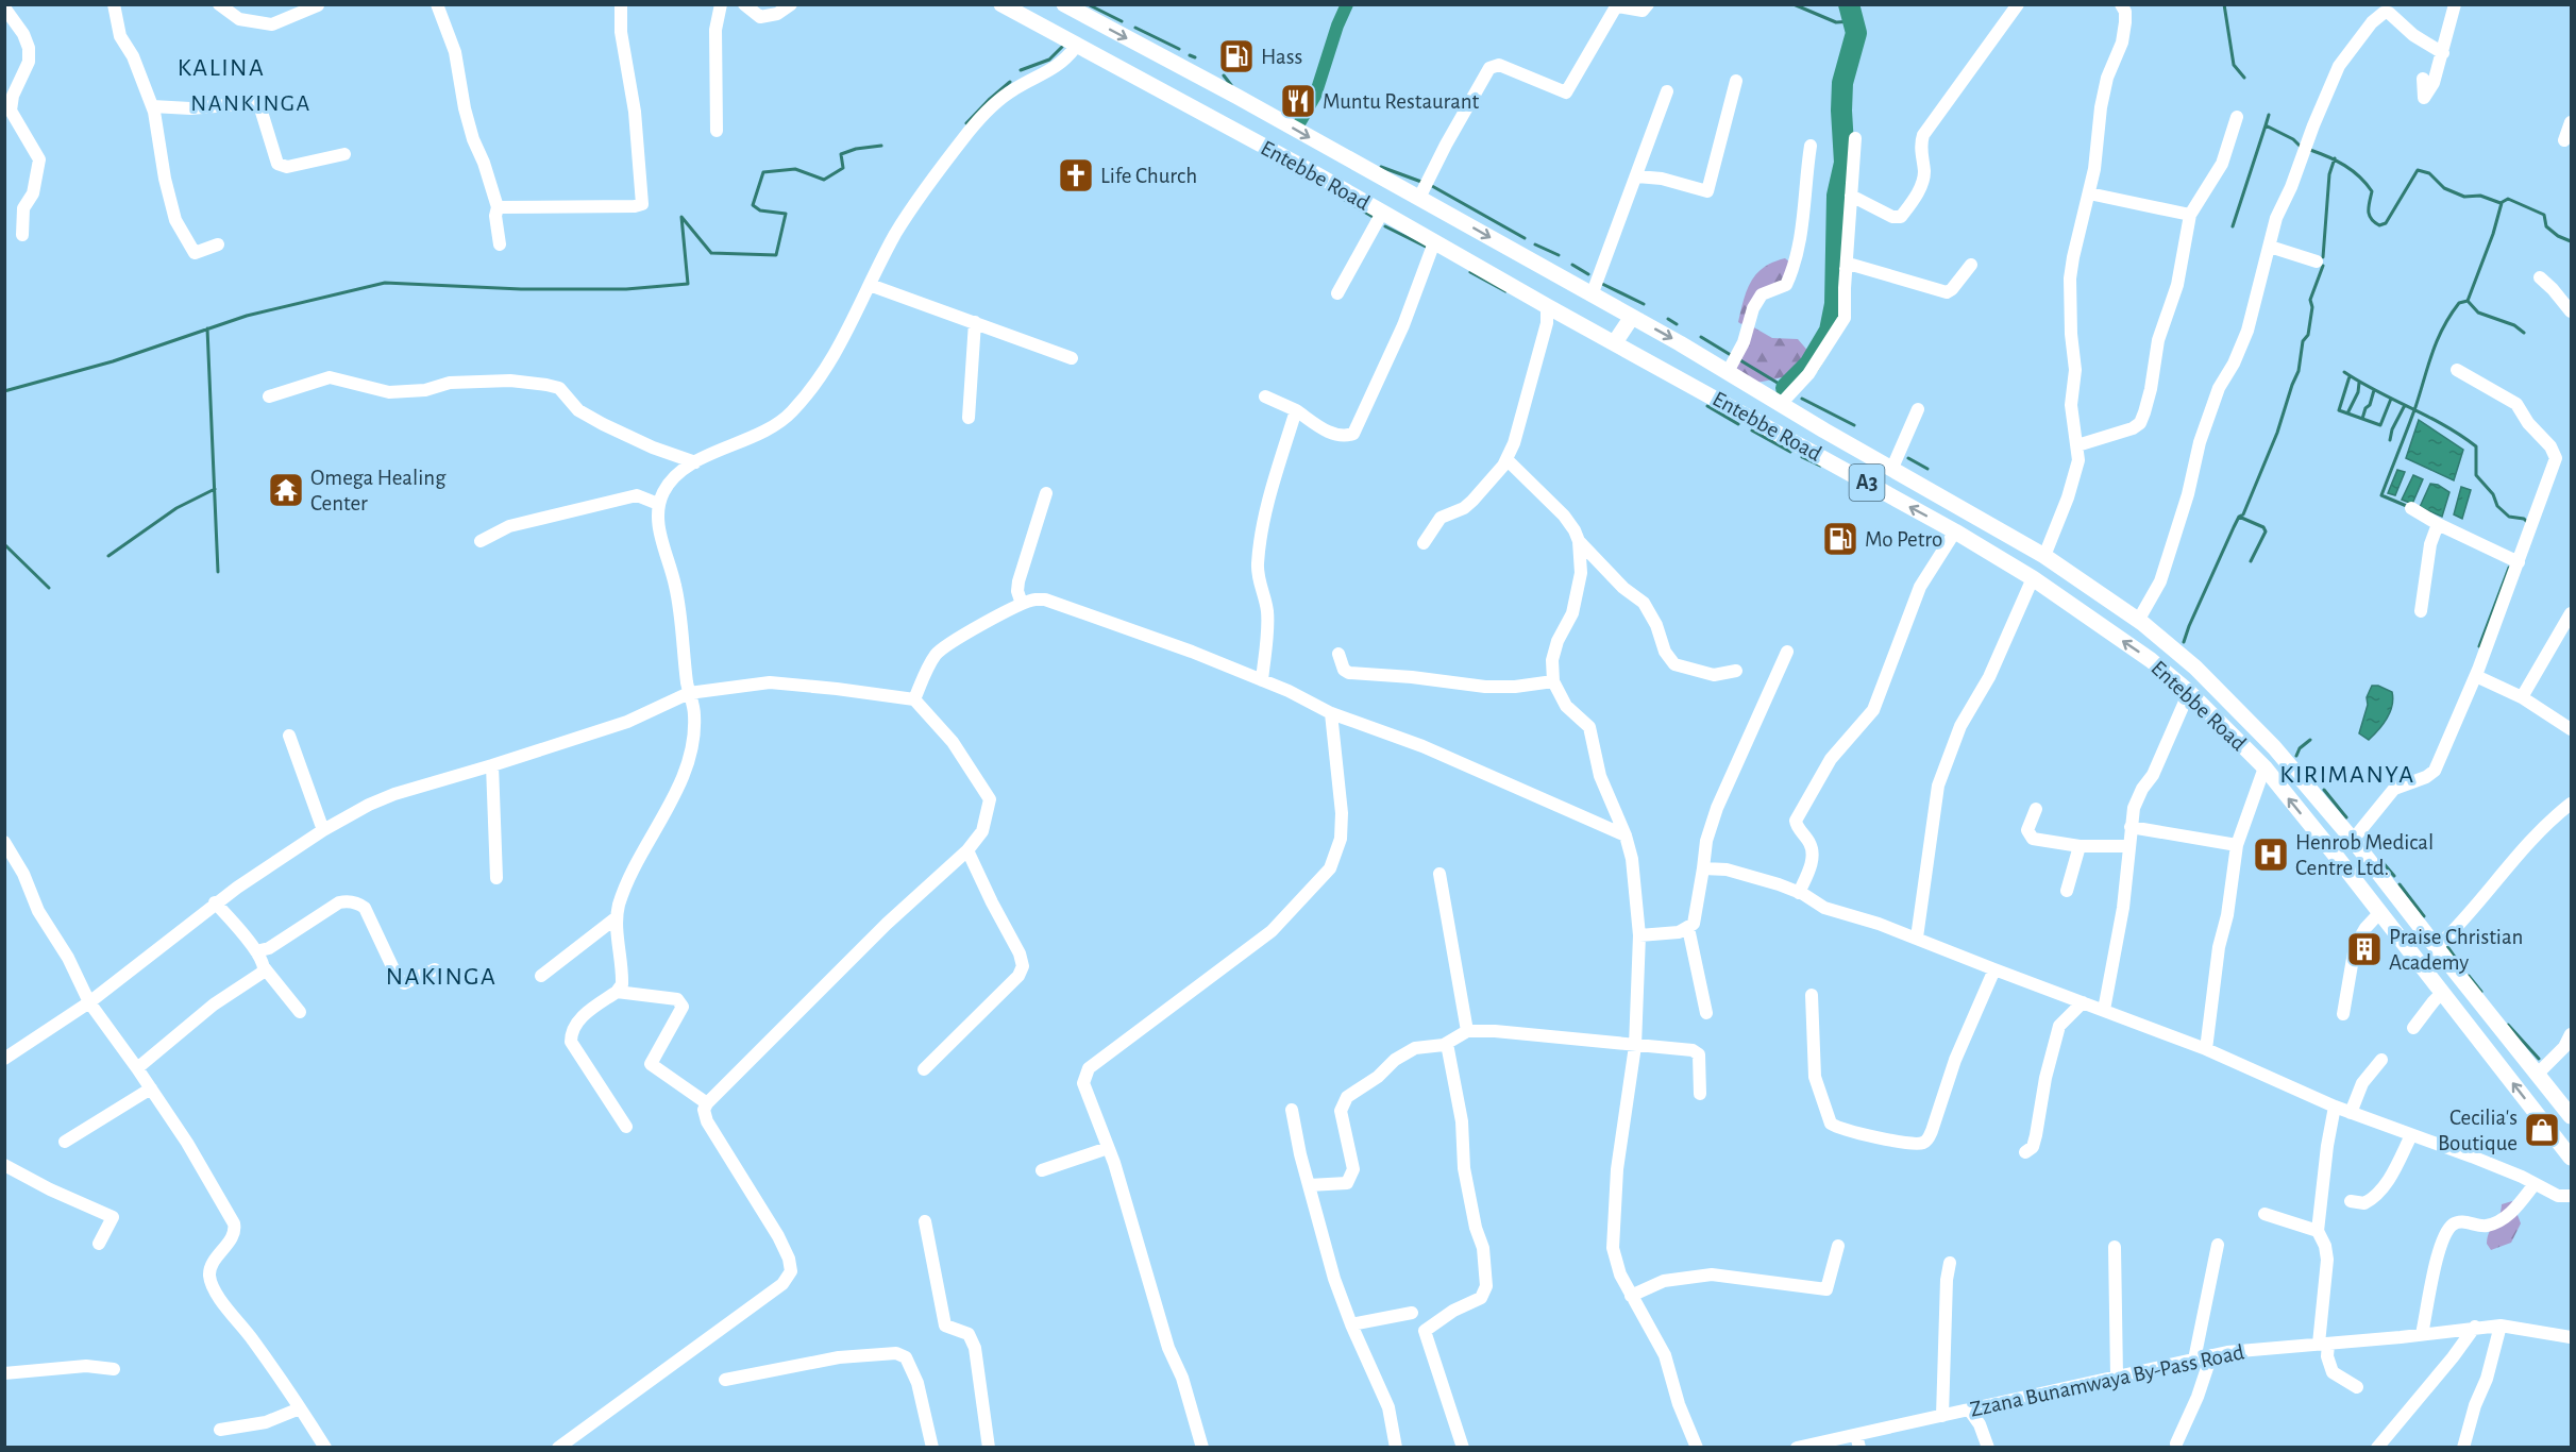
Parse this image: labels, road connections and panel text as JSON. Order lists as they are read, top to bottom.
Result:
{
  "streets": {
    "main road": ["Entebbe Road", "A3"],
    "street": ["Zzana Bunamwaya By-Pass Road"]
  },
  "districts": [
    "KALINA",
    "NANKINGA",
    "KIRIMANYA",
    "NAKINGA"
  ],
  "places": {
    "fuel station": ["Hass", "Mo Petro"],
    "restaurant": ["Muntu Restaurant"],
    "church": ["Life Church"],
    "temple": ["Omega Healing Center"],
    "hospital": ["Henrob Medical Centre Ltd."],
    "building": ["Praise Christian Academy"],
    "shop": ["Cecilia's Boutique"]
  }
}
